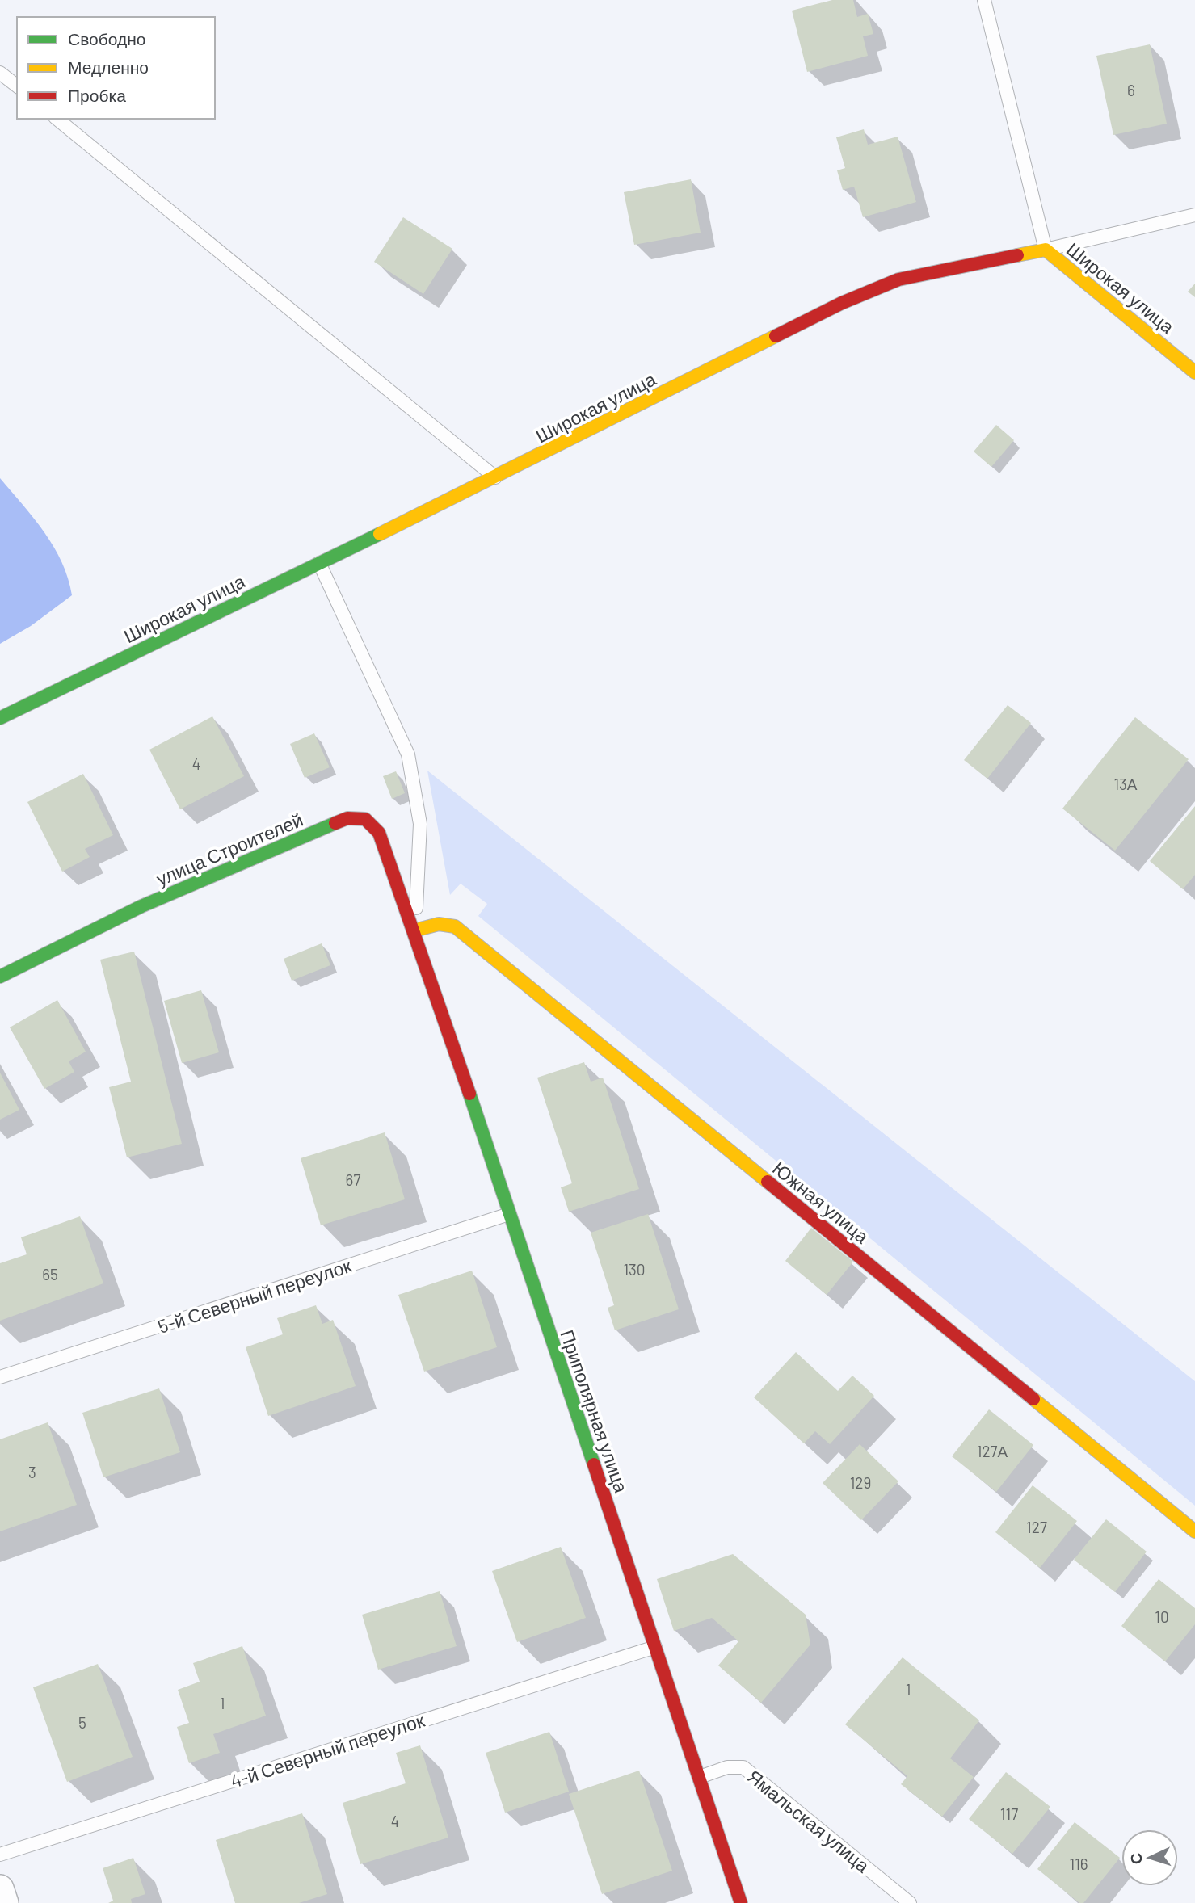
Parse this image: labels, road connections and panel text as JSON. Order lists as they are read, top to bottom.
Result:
{
  "streets": {
    "street": [
      "Широкая улица",
      "улица Строителей",
      "Южная улица",
      "Приполярная улица"
    ],
    "lane": ["5-й Северный переулок", "4-й Северный переулок", "Ямальская улица"]
  },
  "crossings": [
    ["улица Строителей", "Южная улица"],
    ["улица Строителей", "Приполярная улица"],
    ["Южная улица", "Приполярная улица"],
    ["5-й Северный переулок", "Приполярная улица"],
    ["Приполярная улица", "4-й Северный переулок"],
    ["Приполярная улица", "Ямальская улица"]
  ],
  "house_numbers": [
    "6",
    "4",
    "13А",
    "67",
    "130",
    "65",
    "127А",
    "3",
    "129",
    "127",
    "10",
    "1",
    "1",
    "5",
    "117",
    "4",
    "116"
  ],
  "legend": ["Свободно", "Медленно", "Пробка"],
  "north": "left"
}
